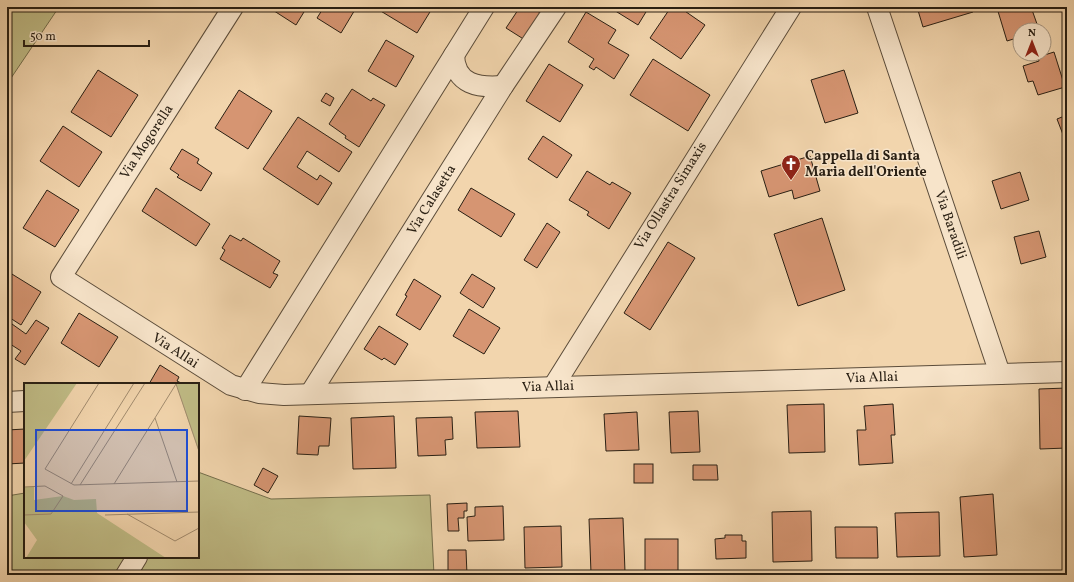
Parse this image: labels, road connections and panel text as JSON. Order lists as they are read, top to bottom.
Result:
{
  "streets": {
    "street": [
      "Via Mogorella",
      "Via Ollastra Simaxis",
      "Via Calasetta",
      "Via Baradili",
      "Via Allai"
    ]
  },
  "crossings": [
    ["Via Mogorella", "Via Allai"],
    ["Via Ollastra Simaxis", "Via Allai"],
    ["Via Calasetta", "Via Allai"],
    ["Via Baradili", "Via Allai"]
  ],
  "places": {
    "church": ["Cappella di Santa Maria dell'Oriente"]
  },
  "scale_bar": "50 m",
  "north": "top"
}
